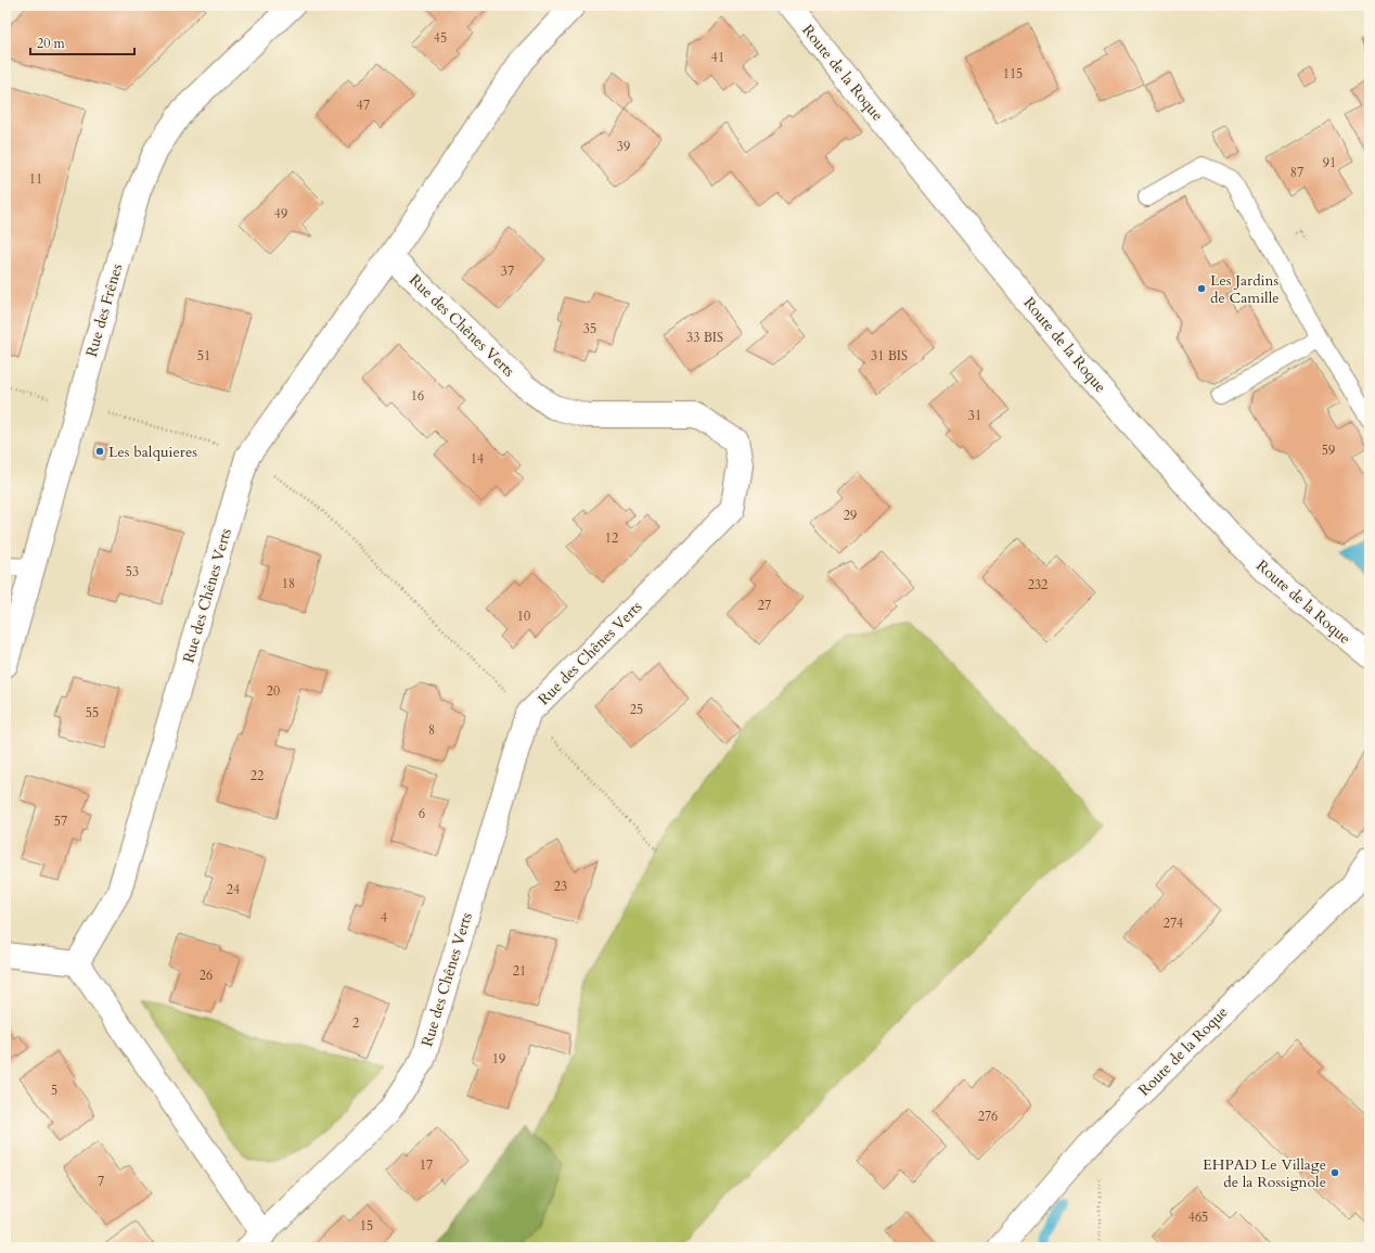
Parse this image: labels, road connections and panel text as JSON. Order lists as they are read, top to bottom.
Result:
{
  "streets": {
    "street": ["Route de la Roque", "Rue des Frênes", "Rue des Chênes Verts"]
  },
  "places": ["Les Jardins de Camille", "Les balquieres", "EHPAD Le Village de la Rossignole"],
  "house_numbers": [
    "45",
    "41",
    "115",
    "47",
    "39",
    "91",
    "87",
    "11",
    "49",
    "37",
    "35",
    "33 BIS",
    "51",
    "31 BIS",
    "16",
    "31",
    "59",
    "14",
    "29",
    "12",
    "53",
    "18",
    "232",
    "27",
    "10",
    "20",
    "25",
    "55",
    "8",
    "22",
    "6",
    "57",
    "23",
    "24",
    "4",
    "274",
    "21",
    "26",
    "2",
    "19",
    "5",
    "276",
    "17",
    "7",
    "465",
    "15"
  ],
  "scale_bar": "20 m"
}
